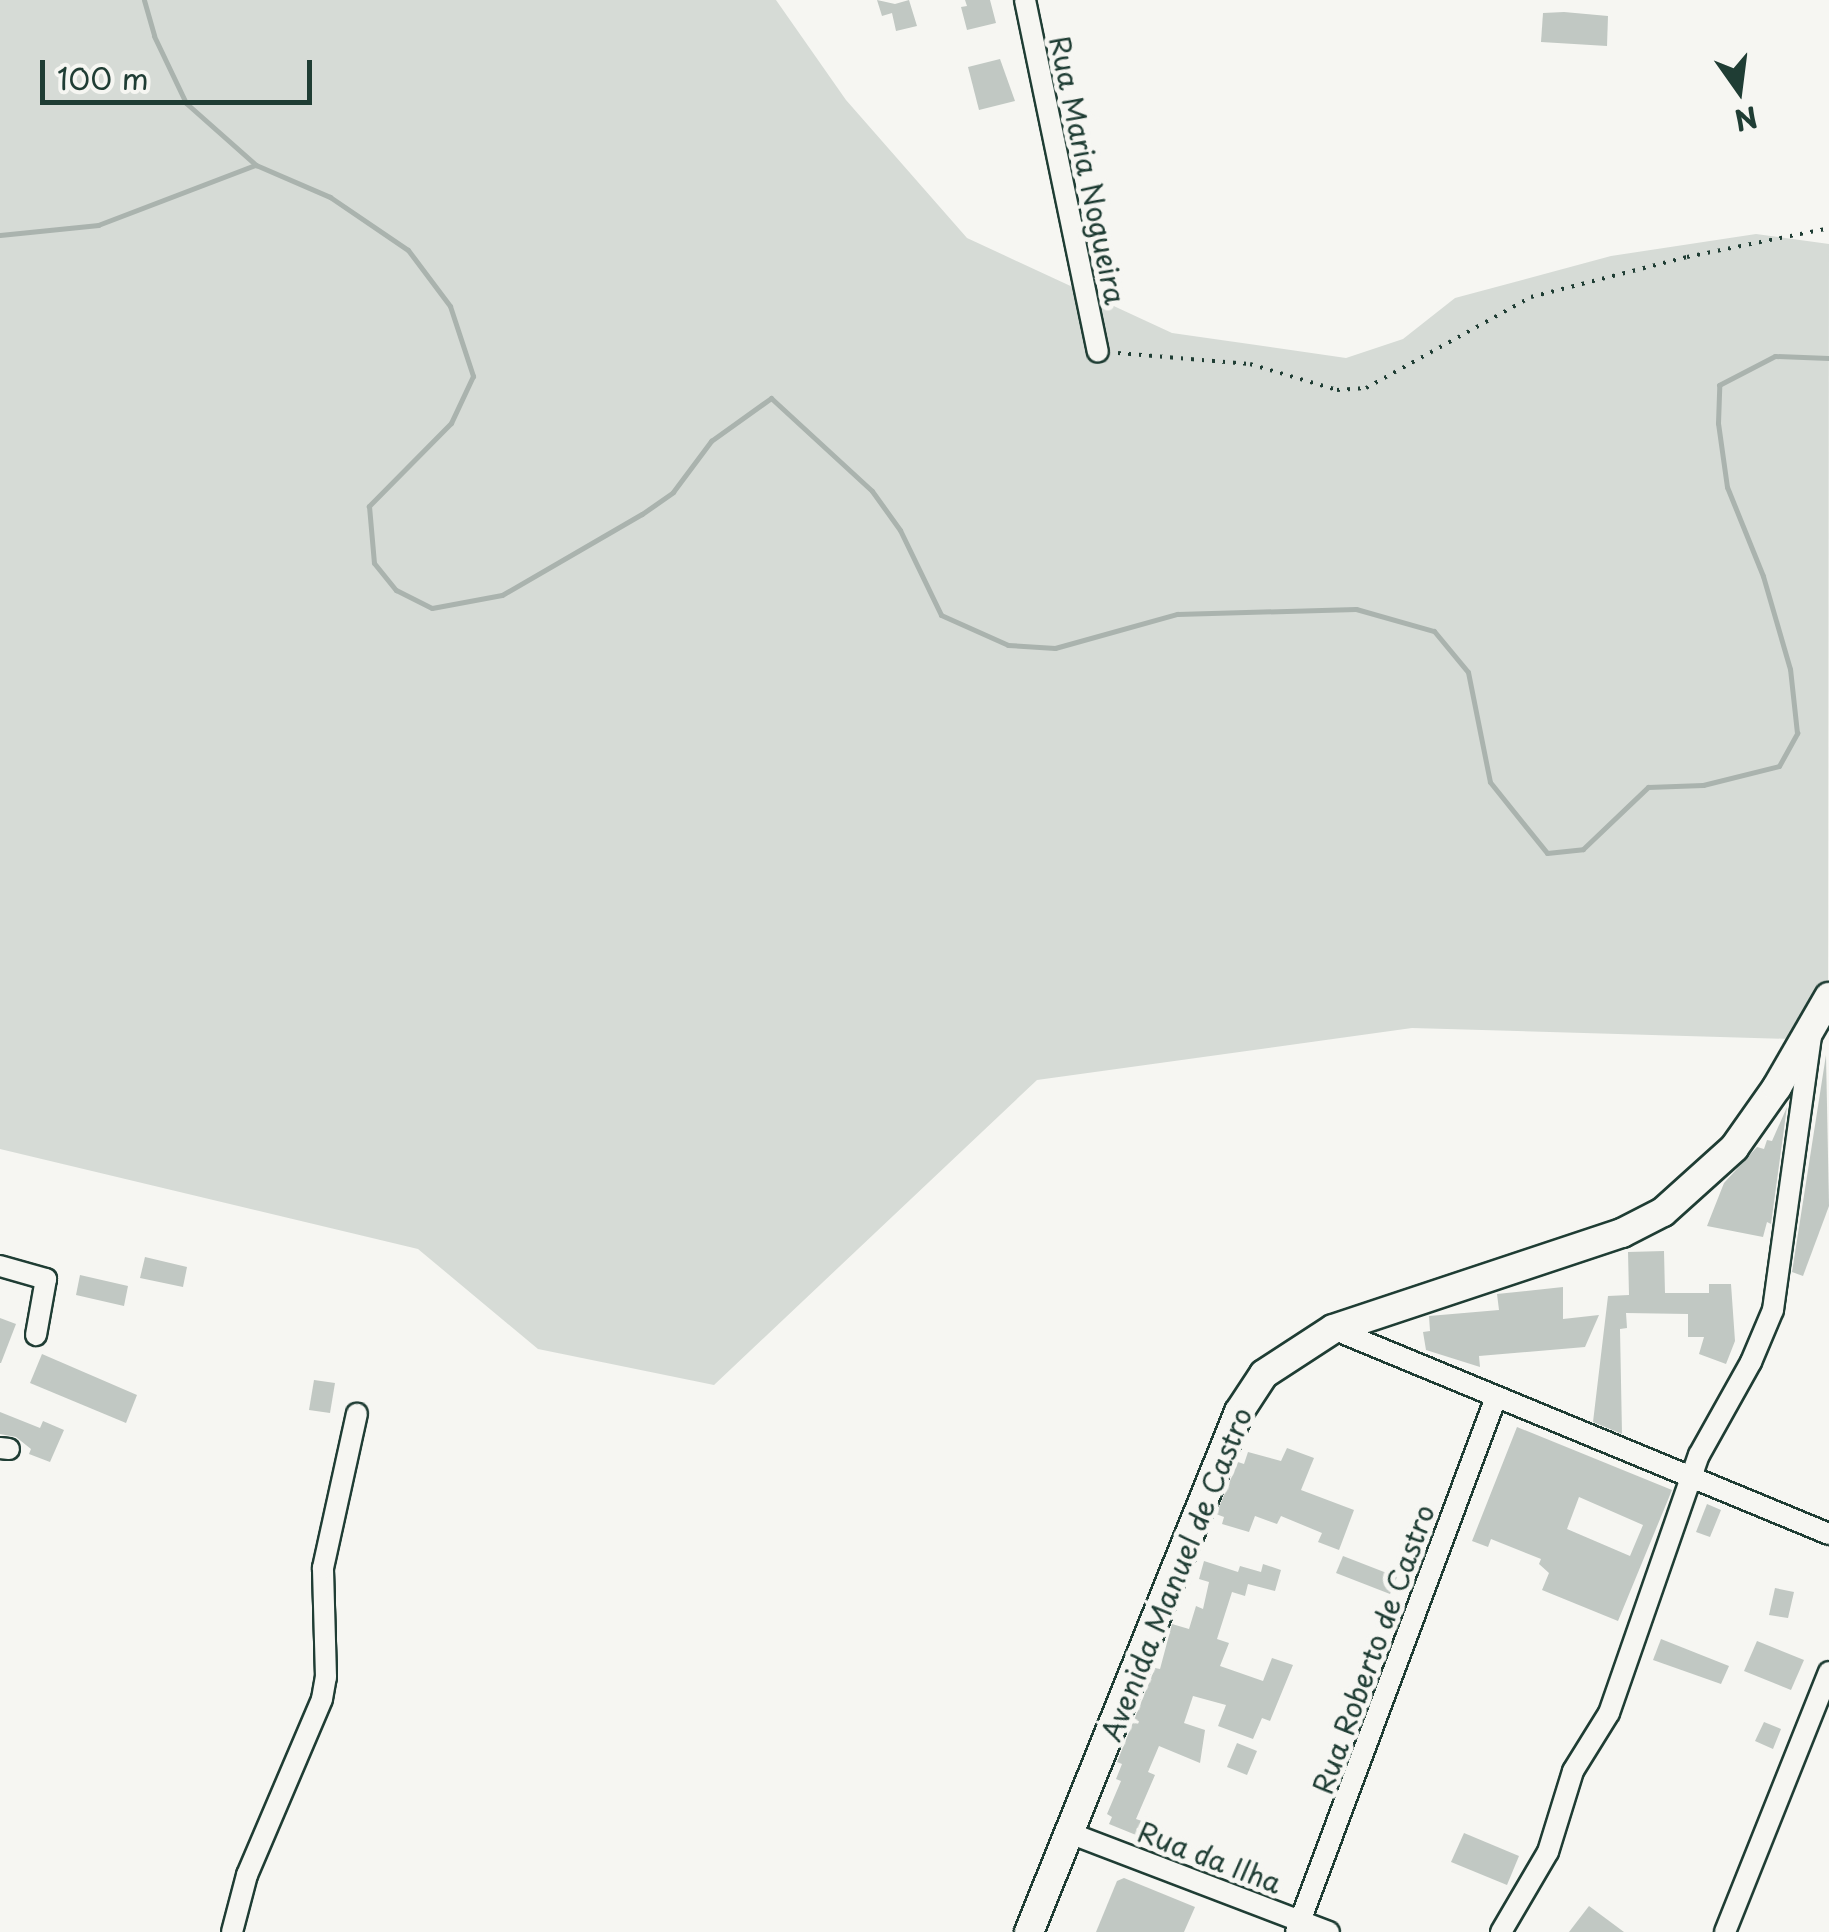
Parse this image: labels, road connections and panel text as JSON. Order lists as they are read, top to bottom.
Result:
{
  "streets": {
    "street": [
      "Rua Maria Nogueira",
      "Avenida Manuel de Castro",
      "Rua Roberto de Castro",
      "Rua da Ilha"
    ]
  },
  "crossings": [
    ["Avenida Manuel de Castro", "Rua da Ilha"],
    ["Rua Roberto de Castro", "Rua da Ilha"]
  ],
  "scale_bar": "100 m",
  "north": "bottom"
}
